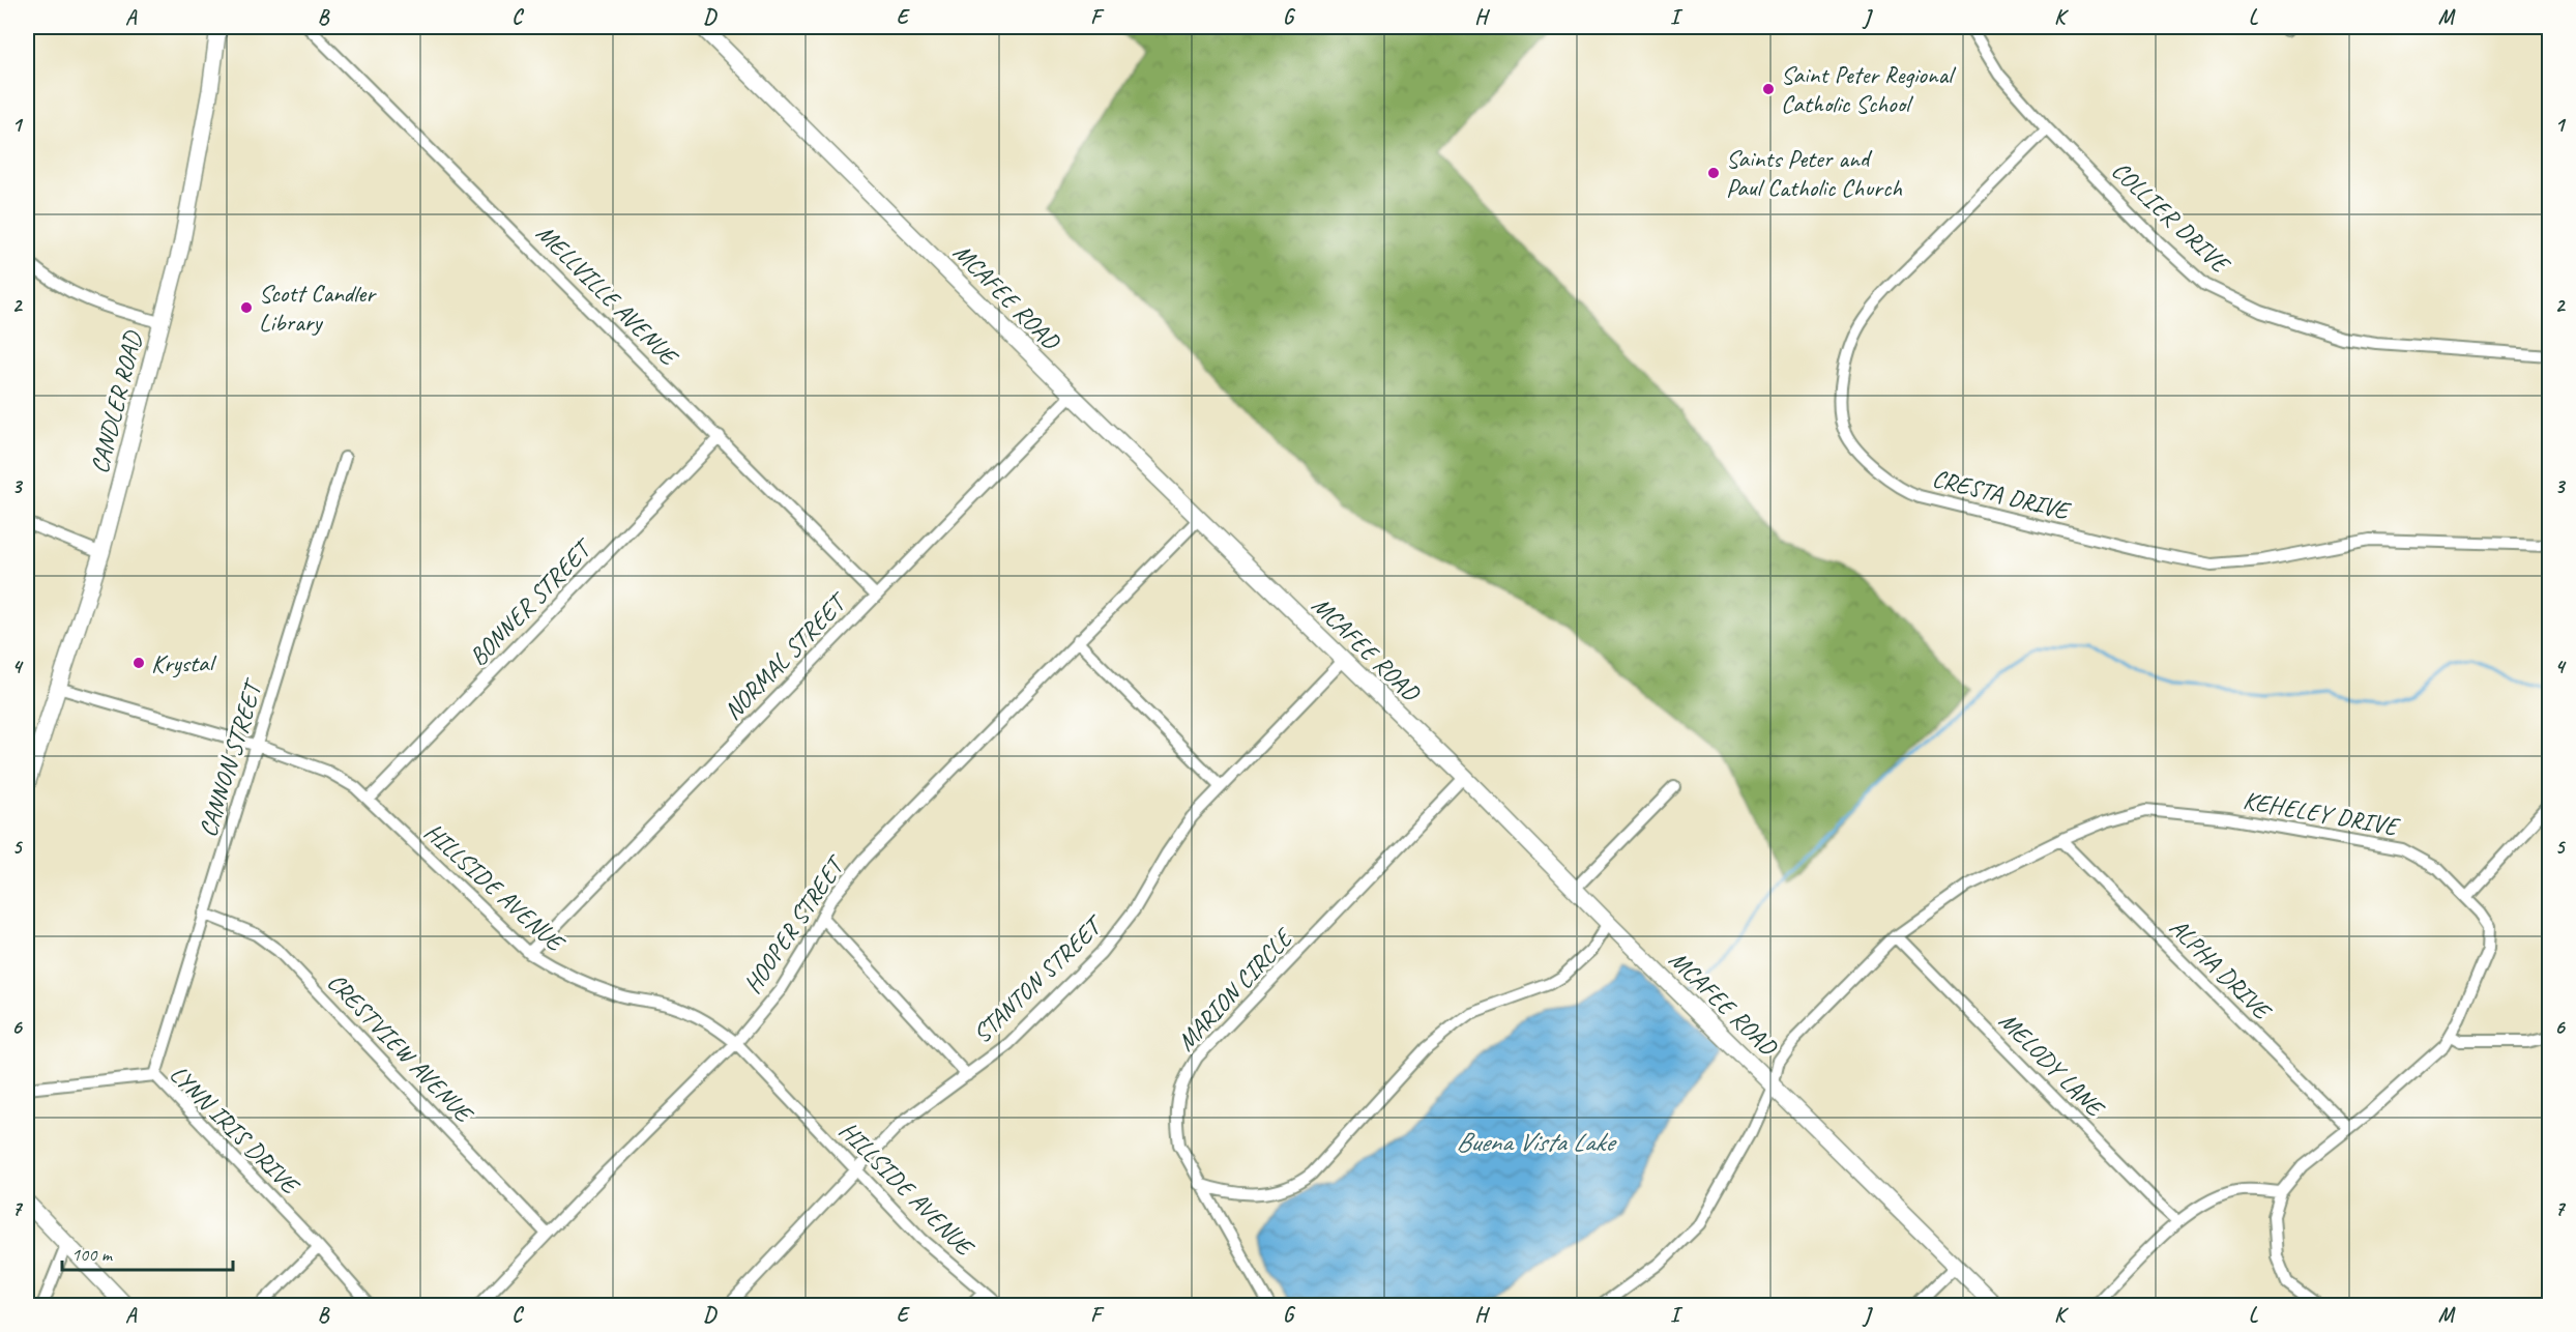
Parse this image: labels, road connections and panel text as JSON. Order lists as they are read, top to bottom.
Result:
{
  "streets": {
    "street": [
      "COLLIER DRIVE",
      "MELLVILLE AVENUE",
      "MCAFEE ROAD",
      "CANDLER ROAD",
      "CRESTA DRIVE",
      "BONNER STREET",
      "NORMAL STREET",
      "CANNON STREET",
      "KEHELEY DRIVE",
      "HILLSIDE AVENUE",
      "HOOPER STREET",
      "ALPHA DRIVE",
      "STANTON STREET",
      "MARION CIRCLE",
      "CRESTVIEW AVENUE",
      "MELODY LANE",
      "LYNN IRIS DRIVE"
    ]
  },
  "crossings": [
    ["COLLIER DRIVE", "CRESTA DRIVE"],
    ["MELLVILLE AVENUE", "BONNER STREET"],
    ["MELLVILLE AVENUE", "NORMAL STREET"],
    ["MCAFEE ROAD", "NORMAL STREET"],
    ["MCAFEE ROAD", "KEHELEY DRIVE"],
    ["MCAFEE ROAD", "HOOPER STREET"],
    ["MCAFEE ROAD", "STANTON STREET"],
    ["MCAFEE ROAD", "MARION CIRCLE"],
    ["CANDLER ROAD", "HILLSIDE AVENUE"],
    ["BONNER STREET", "HILLSIDE AVENUE"],
    ["NORMAL STREET", "HILLSIDE AVENUE"],
    ["CANNON STREET", "HILLSIDE AVENUE"],
    ["CANNON STREET", "CRESTVIEW AVENUE"],
    ["CANNON STREET", "LYNN IRIS DRIVE"],
    ["KEHELEY DRIVE", "ALPHA DRIVE"],
    ["KEHELEY DRIVE", "MELODY LANE"],
    ["HILLSIDE AVENUE", "HOOPER STREET"],
    ["HILLSIDE AVENUE", "STANTON STREET"],
    ["HOOPER STREET", "CRESTVIEW AVENUE"]
  ],
  "water": ["Buena Vista Lake"],
  "places": [
    "Saint Peter Regional Catholic School",
    "Saints Peter and Paul Catholic Church",
    "Scott Candler Library",
    "Krystal"
  ],
  "scale_bar": "100 m",
  "grid": {
    "columns": [
      "A",
      "B",
      "C",
      "D",
      "E",
      "F",
      "G",
      "H",
      "I",
      "J",
      "K",
      "L",
      "M"
    ],
    "rows": [
      "1",
      "2",
      "3",
      "4",
      "5",
      "6",
      "7"
    ]
  }
}
